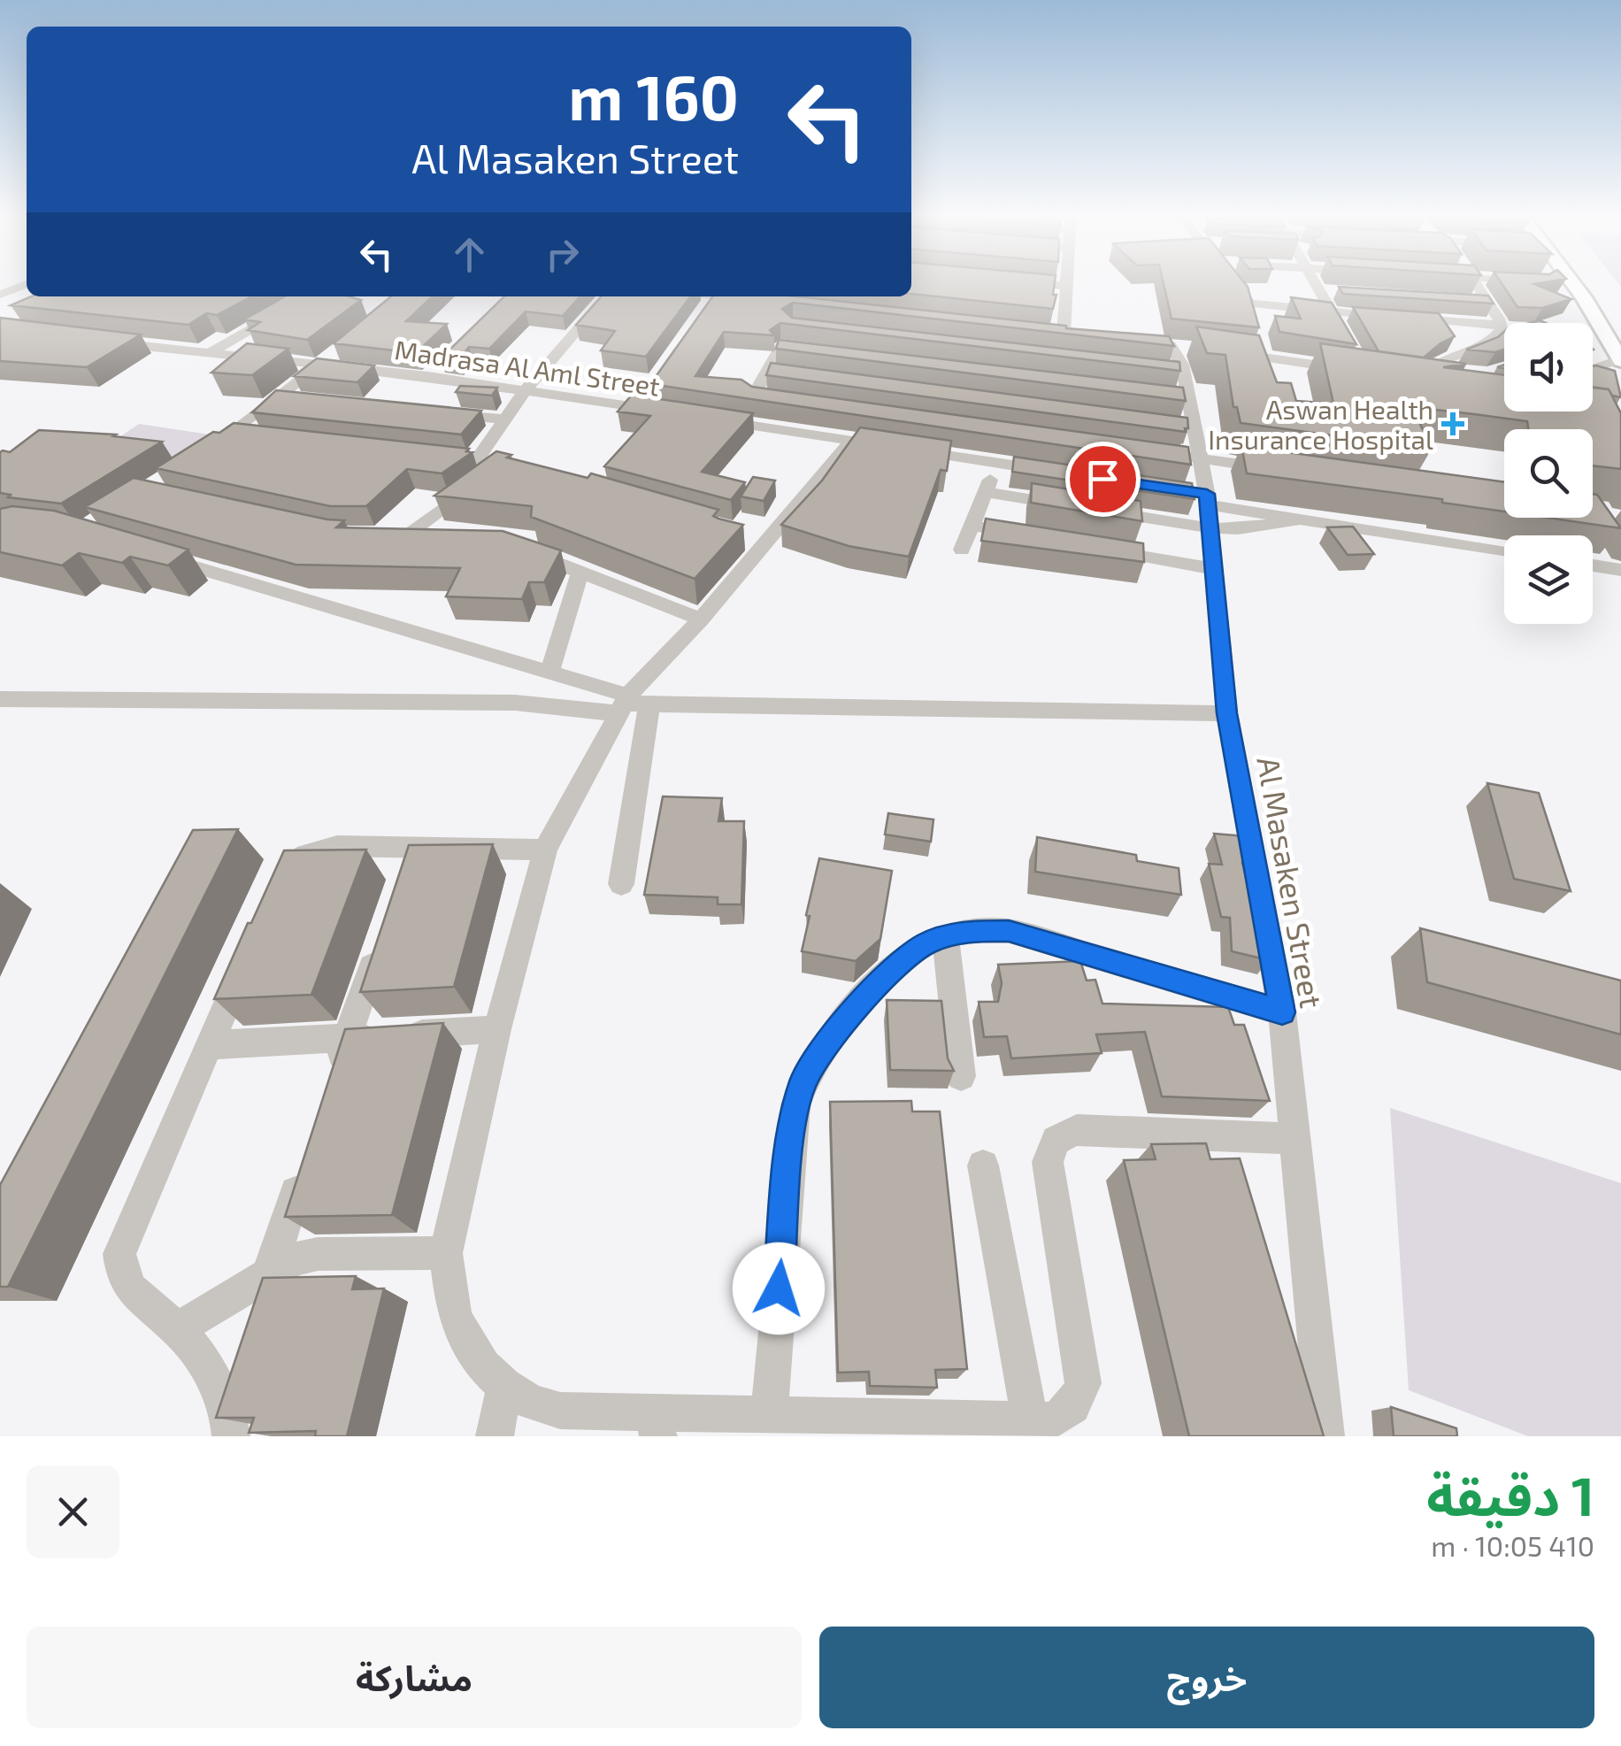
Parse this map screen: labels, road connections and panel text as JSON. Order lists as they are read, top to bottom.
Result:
{
  "streets": {
    "street": ["Madrasa Al Aml Street", "Al Masaken Street"]
  },
  "places": {
    "health": ["Aswan Health Insurance Hospital"]
  },
  "page": {
    "turn": ["160 m", "Al Masaken Street"],
    "heading": ["1 دقيقة", "410 m · 10:05"],
    "buttons": ["خروج", "مشاركة"]
  }
}
